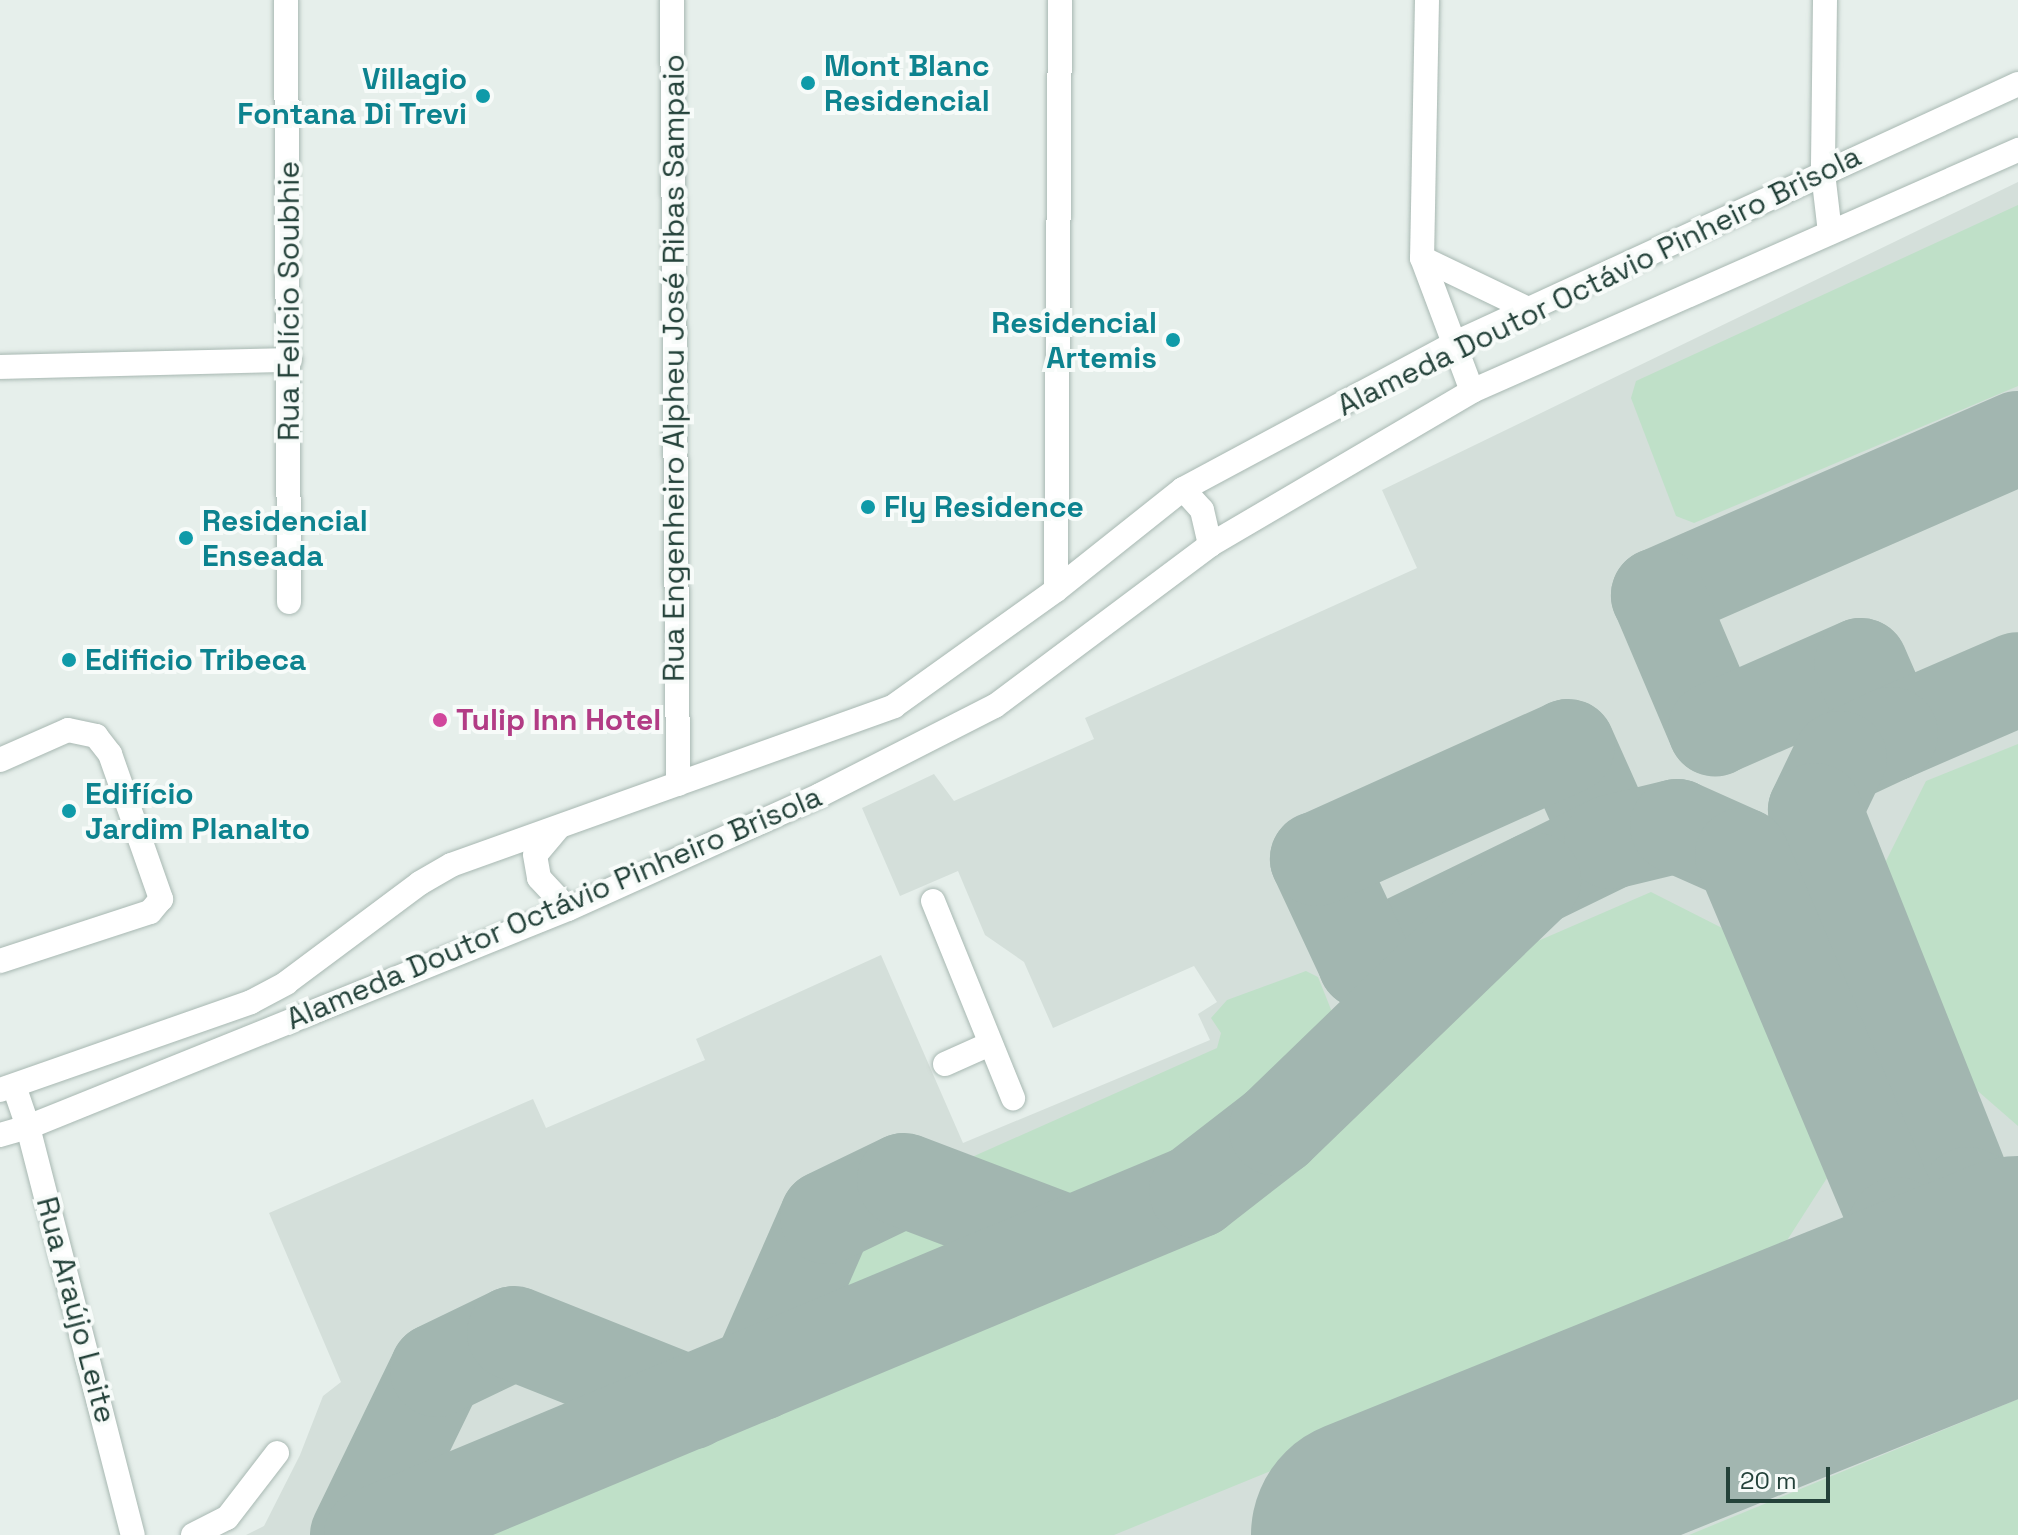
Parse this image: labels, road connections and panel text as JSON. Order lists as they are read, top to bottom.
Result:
{
  "streets": {
    "street": [
      "Alameda Doutor Octávio Pinheiro Brisola",
      "Rua Felício Soubhie",
      "Rua Engenheiro Alpheu José Ribas Sampaio",
      "Rua Araújo Leite"
    ]
  },
  "crossings": [
    ["Alameda Doutor Octávio Pinheiro Brisola", "Rua Engenheiro Alpheu José Ribas Sampaio"],
    ["Alameda Doutor Octávio Pinheiro Brisola", "Rua Araújo Leite"]
  ],
  "places": [
    "Mont Blanc Residencial",
    "Villagio Fontana Di Trevi",
    "Residencial Artemis",
    "Fly Residence",
    "Residencial Enseada",
    "Edificio Tribeca",
    "Tulip Inn Hotel",
    "Edifício Jardim Planalto"
  ],
  "scale_bar": "20 m"
}
